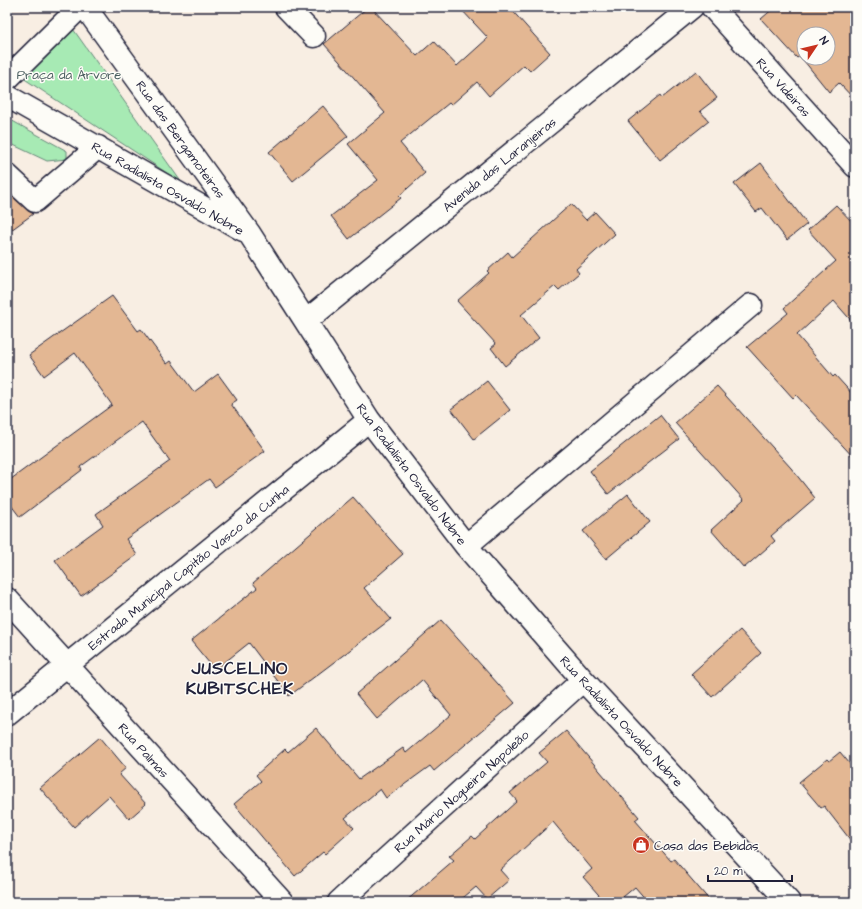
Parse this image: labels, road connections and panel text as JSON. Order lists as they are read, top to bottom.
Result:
{
  "streets": {
    "street": [
      "Rua Videiras",
      "Rua das Bergamoteiras",
      "Avenida das Laranjeiras",
      "Rua Radialista Osvaldo Nobre",
      "Estrada Municipal Capitão Vasco da Cunha",
      "Rua Palmas",
      "Rua Mário Nogueira Napoleão"
    ]
  },
  "crossings": [
    ["Rua das Bergamoteiras", "Rua Radialista Osvaldo Nobre"],
    ["Avenida das Laranjeiras", "Rua Radialista Osvaldo Nobre"],
    ["Rua Radialista Osvaldo Nobre", "Estrada Municipal Capitão Vasco da Cunha"],
    ["Rua Radialista Osvaldo Nobre", "Rua Mário Nogueira Napoleão"],
    ["Estrada Municipal Capitão Vasco da Cunha", "Rua Palmas"]
  ],
  "districts": ["JUSCELINO KUBITSCHEK"],
  "parks": ["Praça da Árvore"],
  "places": {
    "shop": ["Casa das Bebidas"]
  },
  "scale_bar": "20 m",
  "north": "top right"
}
